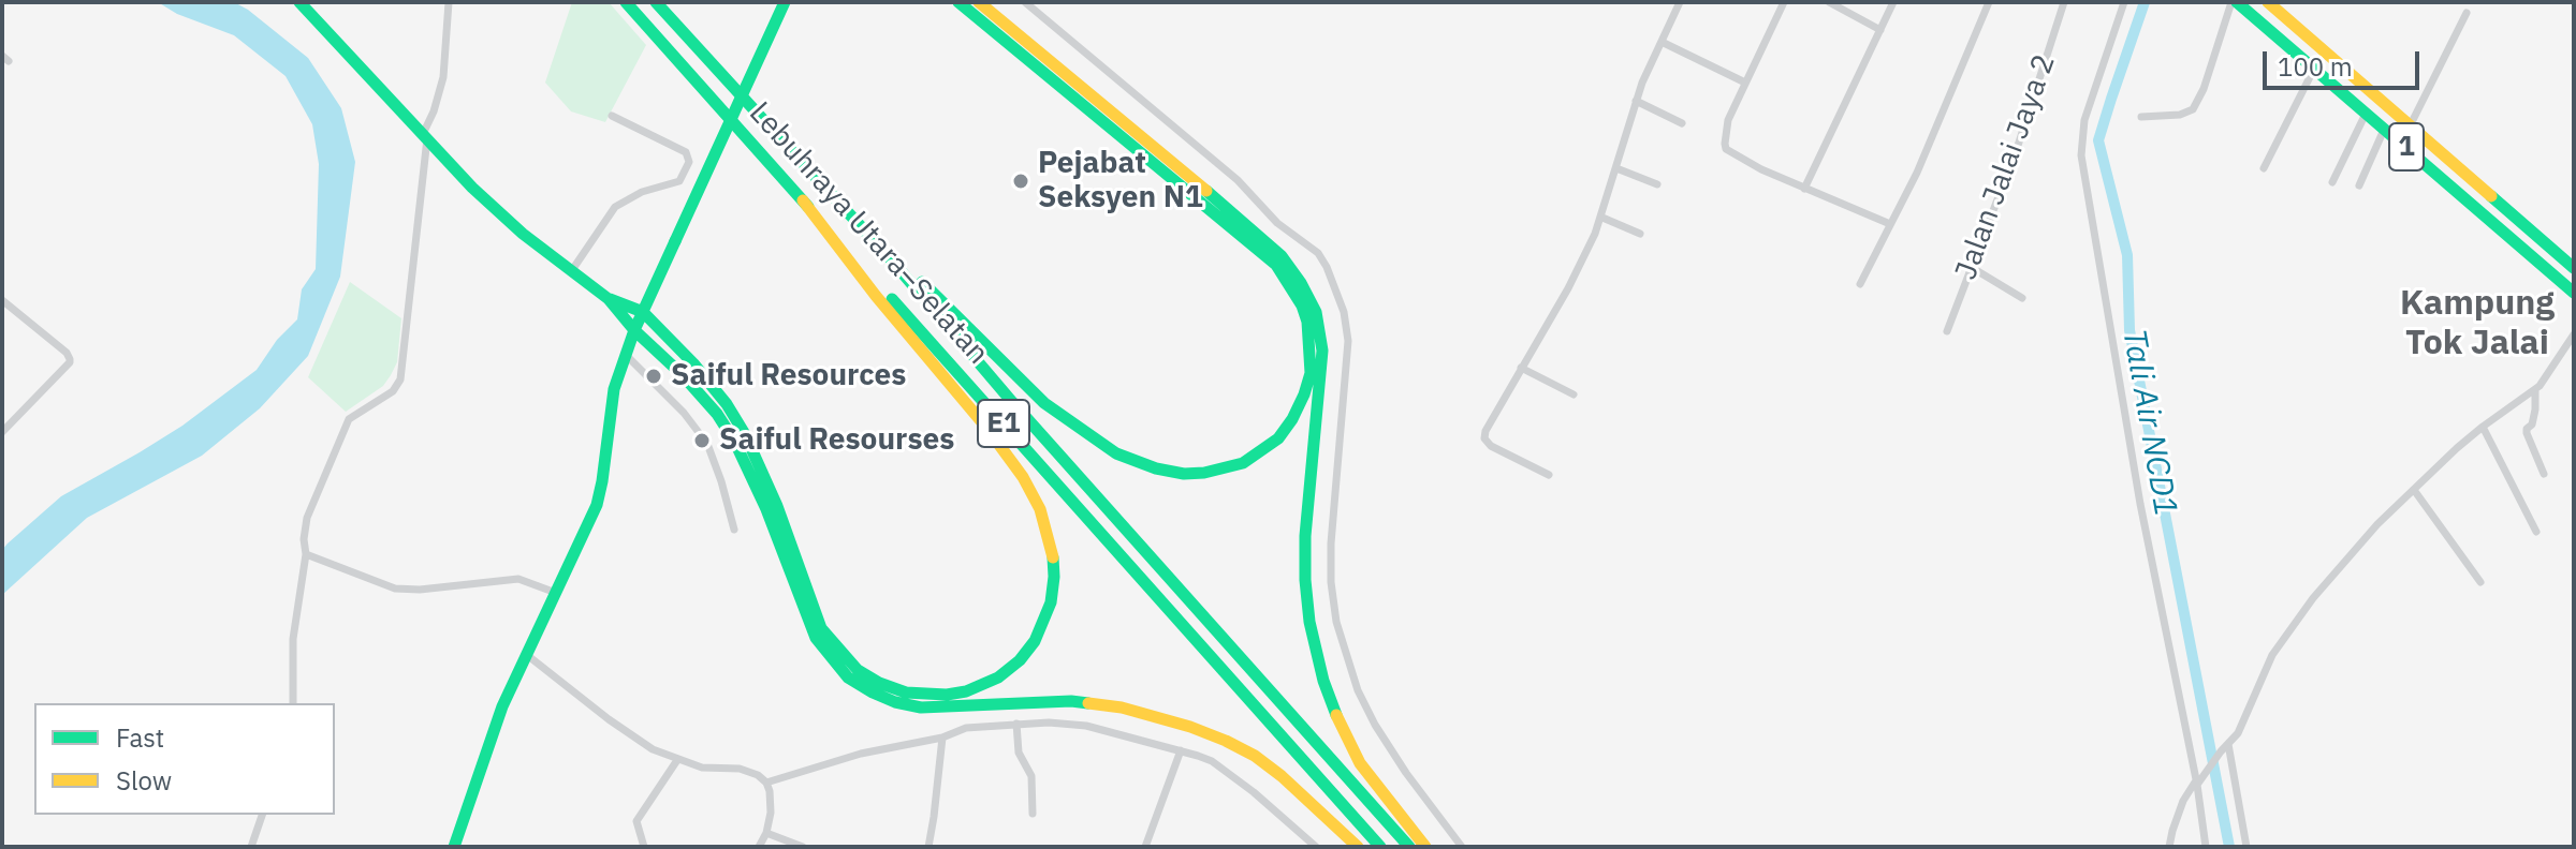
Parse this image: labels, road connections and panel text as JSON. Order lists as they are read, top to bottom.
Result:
{
  "streets": {
    "main road": ["1", "Lebuhraya Utara–Selatan", "E1"],
    "street": ["Jalan Jalai Jaya 2"]
  },
  "districts": ["Kampung Tok Jalai"],
  "water": ["Tali Air NCD1"],
  "places": ["Pejabat Seksyen N1", "Saiful Resources", "Saiful Resourses"],
  "legend": ["Fast", "Slow"],
  "scale_bar": "100 m"
}
